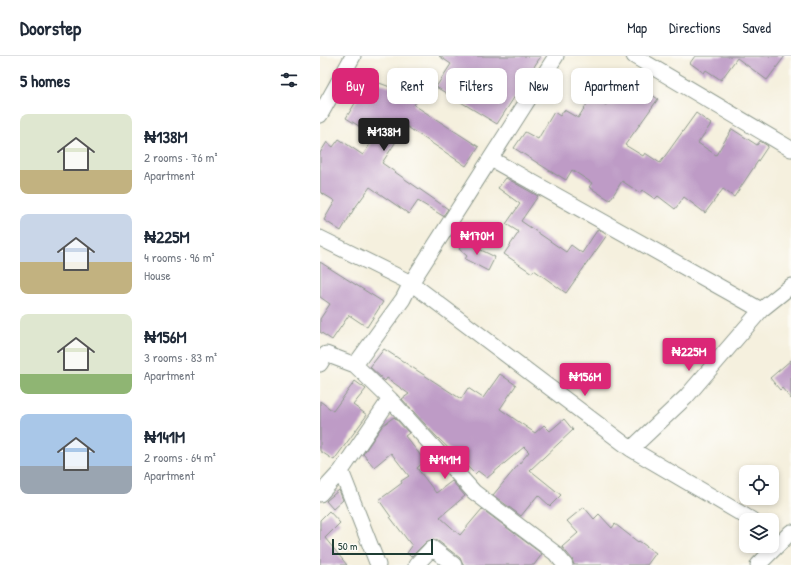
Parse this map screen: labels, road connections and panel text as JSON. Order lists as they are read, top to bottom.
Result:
{
  "scale_bar": "50 m",
  "page": {
    "header": "Doorstep",
    "nav": ["Map", "Directions", "Saved"],
    "heading": "5 homes",
    "chip": [
      "Buy",
      "Rent",
      "Filters",
      "New",
      "Apartment"
    ],
    "list": [
      {
        "name": "₦138M",
        "note": "2 rooms · 76 m² · Apartment"
      },
      {
        "name": "₦225M",
        "note": "4 rooms · 96 m² · House"
      },
      {
        "name": "₦156M",
        "note": "3 rooms · 83 m² · Apartment"
      },
      {
        "name": "₦141M",
        "note": "2 rooms · 64 m² · Apartment"
      }
    ],
    "price": [
      "₦138M",
      "₦170M",
      "₦225M",
      "₦156M",
      "₦141M"
    ],
    "scale": "50 m"
  }
}
